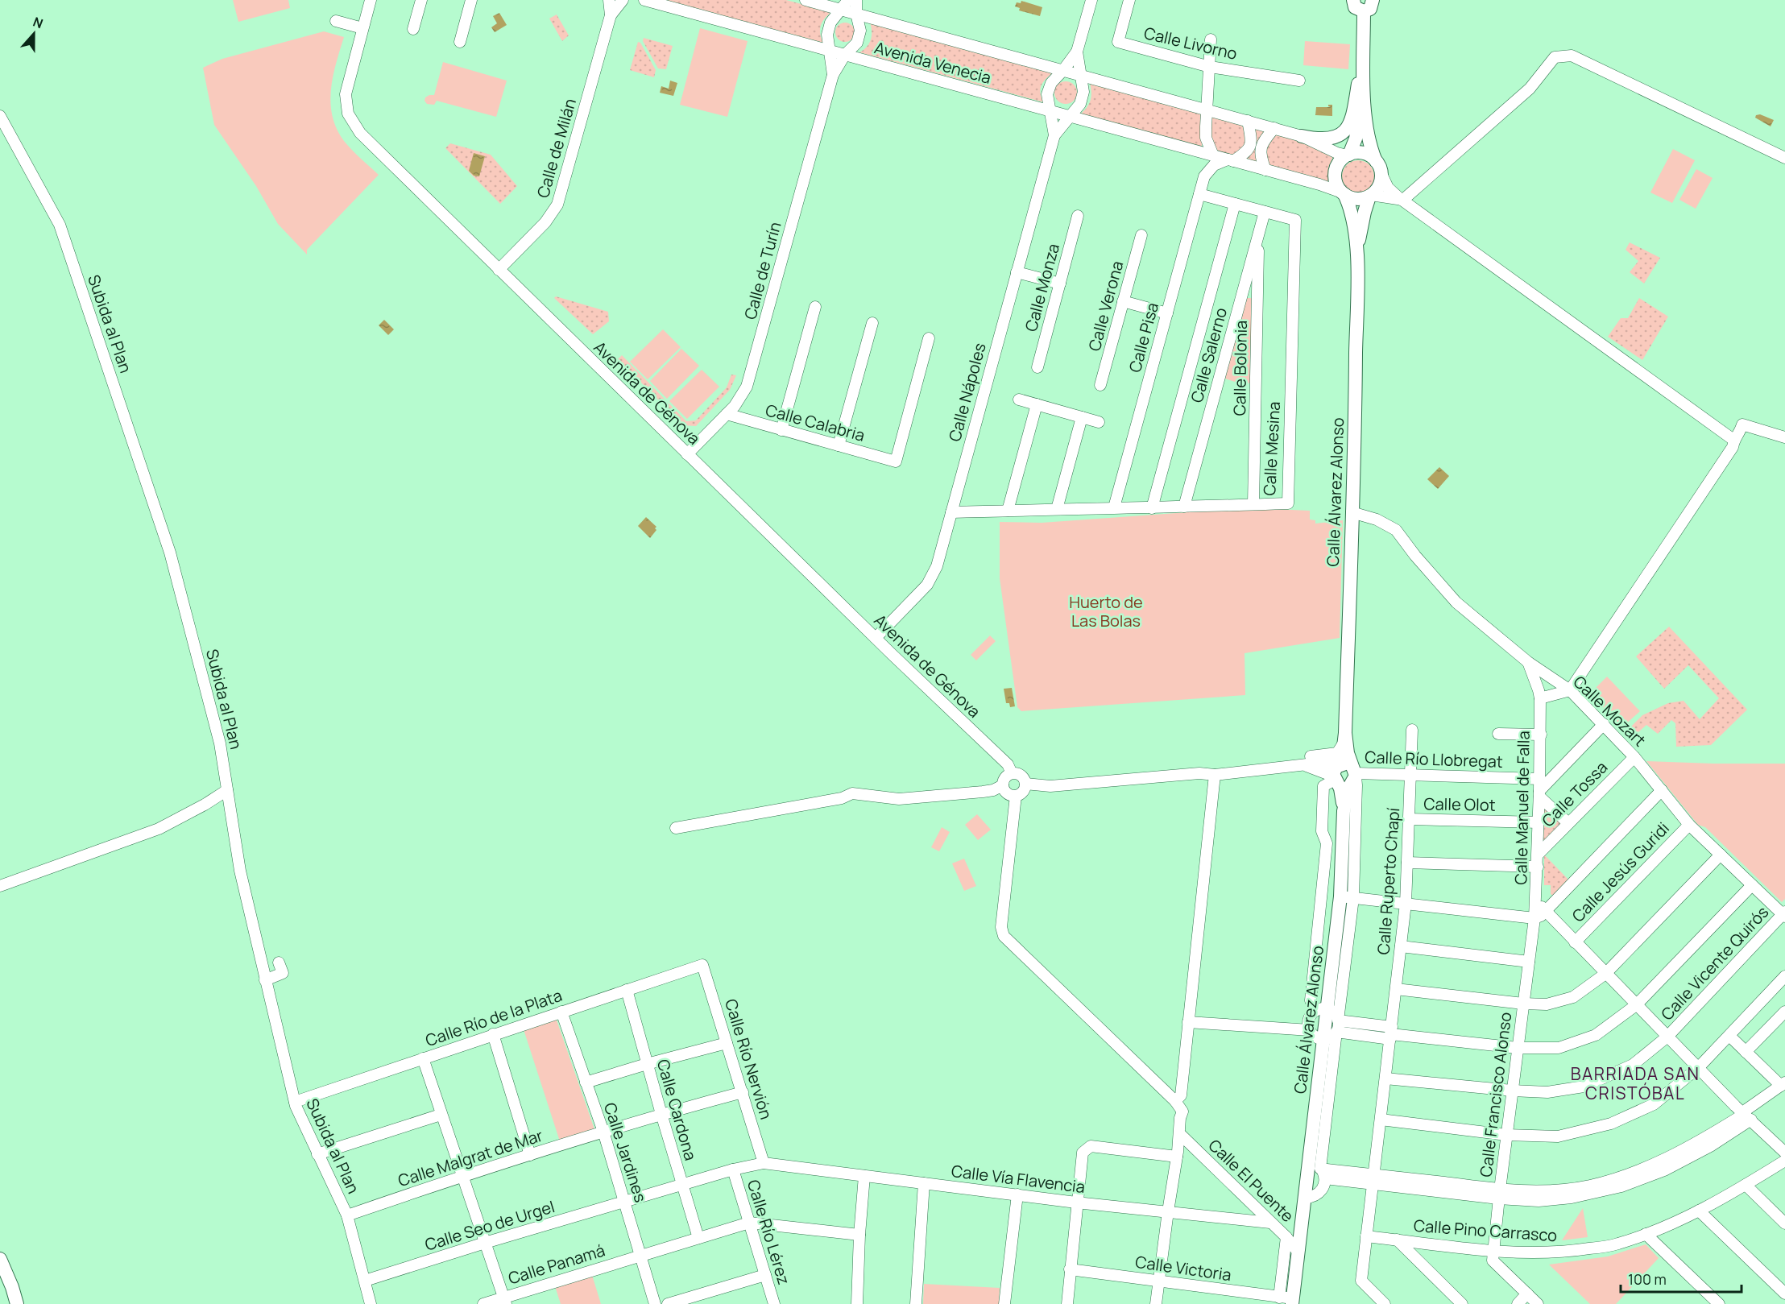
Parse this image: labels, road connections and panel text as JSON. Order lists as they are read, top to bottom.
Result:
{
  "streets": {
    "main road": ["Calle Álvarez Alonso"],
    "street": [
      "Calle Livorno",
      "Avenida Venecia",
      "Calle de Milán",
      "Calle de Turín",
      "Calle Monza",
      "Calle Verona",
      "Subida al Plan",
      "Calle Pisa",
      "Calle Salerno",
      "Calle Bolonia",
      "Calle Nápoles",
      "Avenida de Génova",
      "Calle Calabria",
      "Calle Mesina",
      "Calle Mozart",
      "Calle Río Llobregat",
      "Calle Tossa",
      "Calle Olot",
      "Calle Manuel de Falla",
      "Calle Jesús Guridi",
      "Calle Ruperto Chapí",
      "Calle Vicente Quirós",
      "Calle Río de la Plata",
      "Calle Río Nervión",
      "Calle Francisco Alonso",
      "Calle Cardona",
      "Calle Jardines",
      "Calle Malgrat de Mar",
      "Calle Vía Flavencia",
      "Calle El Puente",
      "Calle Seo de Urgel",
      "Calle Pino Carrasco",
      "Calle Río Lérez",
      "Calle Panamá",
      "Calle Victoria"
    ]
  },
  "crossings": [
    ["Avenida Venecia", "Calle de Turín"],
    ["Avenida Venecia", "Calle Nápoles"],
    ["Avenida Venecia", "Calle Álvarez Alonso"],
    ["Calle de Milán", "Avenida de Génova"],
    ["Calle de Turín", "Avenida de Génova"],
    ["Calle de Turín", "Calle Calabria"],
    ["Subida al Plan", "Calle Río de la Plata"],
    ["Subida al Plan", "Calle Malgrat de Mar"],
    ["Subida al Plan", "Calle Seo de Urgel"],
    ["Calle Pisa", "Calle Mesina"],
    ["Calle Salerno", "Calle Bolonia"],
    ["Calle Salerno", "Calle Mesina"],
    ["Calle Bolonia", "Calle Mesina"],
    ["Calle Nápoles", "Avenida de Génova"],
    ["Calle Nápoles", "Calle Mesina"],
    ["Calle Álvarez Alonso", "Calle Mozart"],
    ["Calle Álvarez Alonso", "Calle Río Llobregat"],
    ["Calle Álvarez Alonso", "Calle El Puente"],
    ["Calle Álvarez Alonso", "Calle Victoria"],
    ["Calle Mozart", "Calle Tossa"],
    ["Calle Mozart", "Calle Manuel de Falla"],
    ["Calle Mozart", "Calle Jesús Guridi"],
    ["Calle Mozart", "Calle Vicente Quirós"],
    ["Calle Río Llobregat", "Calle Manuel de Falla"],
    ["Calle Río Llobregat", "Calle Ruperto Chapí"],
    ["Calle Tossa", "Calle Manuel de Falla"],
    ["Calle Olot", "Calle Manuel de Falla"],
    ["Calle Olot", "Calle Ruperto Chapí"],
    ["Calle Manuel de Falla", "Calle Francisco Alonso"],
    ["Calle Ruperto Chapí", "Calle Vicente Quirós"],
    ["Calle Ruperto Chapí", "Calle Pino Carrasco"],
    ["Calle Vicente Quirós", "Calle Francisco Alonso"],
    ["Calle Río de la Plata", "Calle Río Nervión"],
    ["Calle Río de la Plata", "Calle Cardona"],
    ["Calle Río de la Plata", "Calle Jardines"],
    ["Calle Río Nervión", "Calle Malgrat de Mar"],
    ["Calle Río Nervión", "Calle Vía Flavencia"],
    ["Calle Francisco Alonso", "Calle Pino Carrasco"],
    ["Calle Cardona", "Calle Malgrat de Mar"],
    ["Calle Cardona", "Calle Vía Flavencia"],
    ["Calle Cardona", "Calle Seo de Urgel"],
    ["Calle Cardona", "Calle Panamá"],
    ["Calle Jardines", "Calle Malgrat de Mar"],
    ["Calle Jardines", "Calle Seo de Urgel"],
    ["Calle Jardines", "Calle Panamá"],
    ["Calle Vía Flavencia", "Calle El Puente"],
    ["Calle Vía Flavencia", "Calle Seo de Urgel"],
    ["Calle Vía Flavencia", "Calle Río Lérez"],
    ["Calle Río Lérez", "Calle Panamá"]
  ],
  "districts": ["BARRIADA SAN CRISTÓBAL"],
  "parks": ["Huerto de Las Bolas"],
  "scale_bar": "100 m",
  "north": "top"
}
